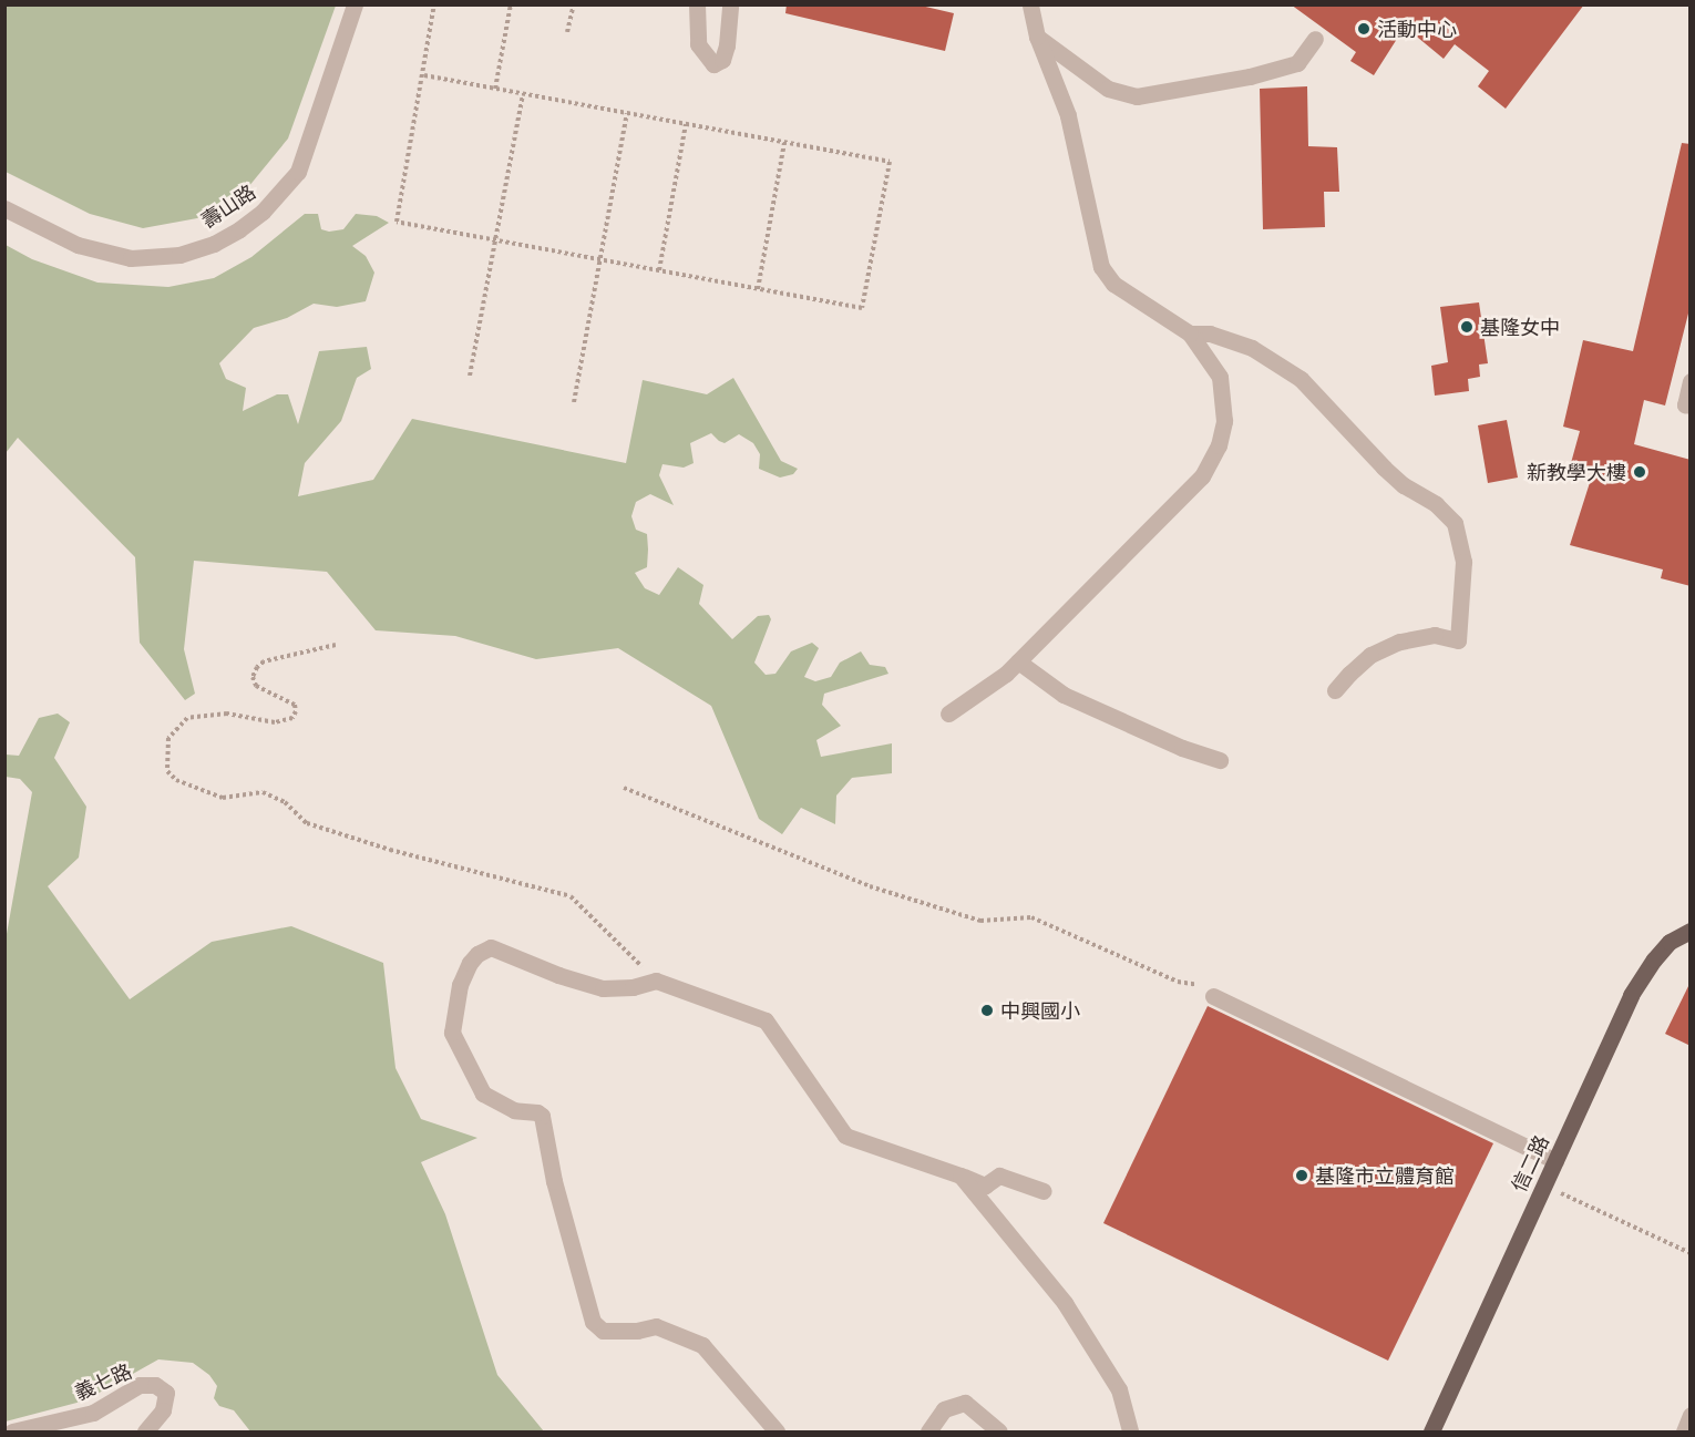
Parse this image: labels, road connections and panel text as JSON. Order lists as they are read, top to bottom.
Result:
{
  "streets": {
    "main road": ["信二路"],
    "street": ["壽山路", "義七路"]
  },
  "places": [
    "活動中心",
    "基隆女中",
    "新教學大樓",
    "中興國小",
    "基隆市立體育館"
  ]
}
